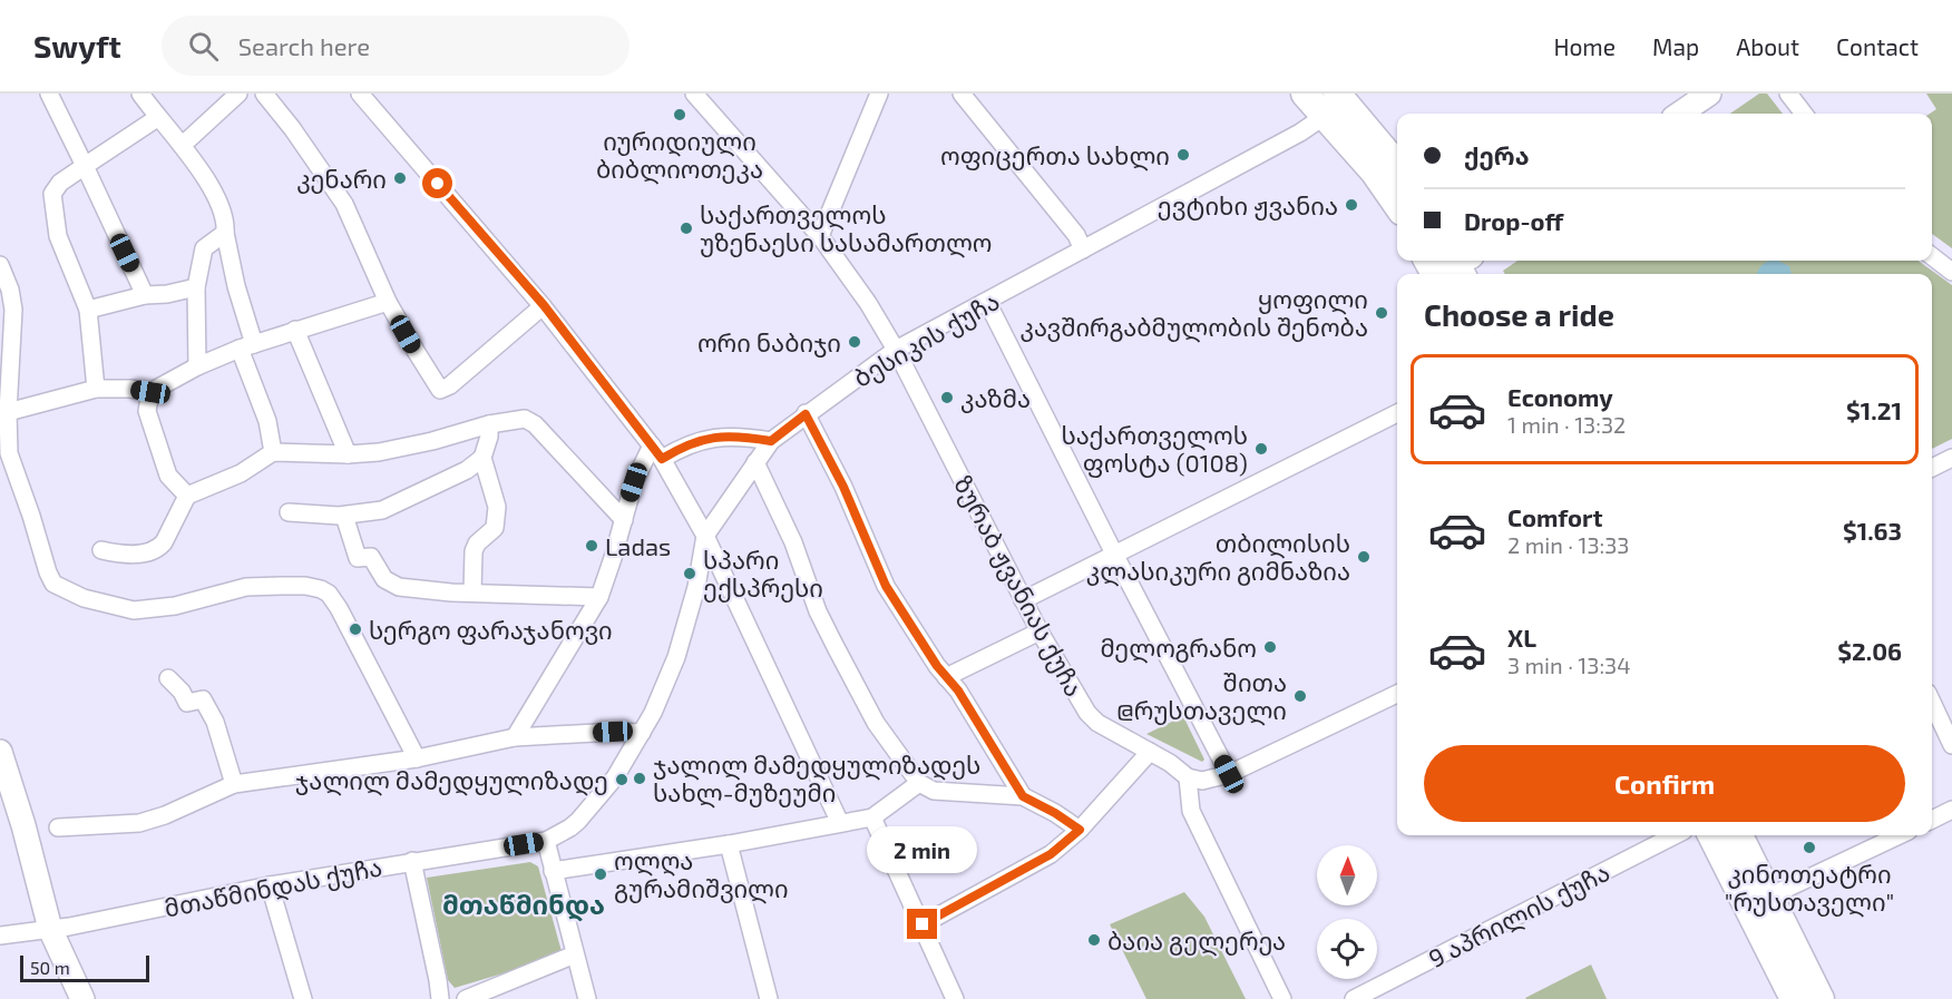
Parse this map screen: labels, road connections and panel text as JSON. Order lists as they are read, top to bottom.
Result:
{
  "streets": {
    "street": [
      "ბესიკის ქუჩა",
      "ზურაბ ჟვანიას ქუჩა",
      "მთაწმინდას ქუჩა",
      "9 აპრილის ქუჩა"
    ]
  },
  "crossings": [
    ["ბესიკის ქუჩა", "ზურაბ ჟვანიას ქუჩა"],
    ["ბესიკის ქუჩა", "მთაწმინდას ქუჩა"]
  ],
  "districts": ["მთაწმინდა"],
  "places": [
    "იურიდიული ბიბლიოთეკა",
    "ოფიცერთა სახლი",
    "კენარი",
    "ევტიხი ჟვანია",
    "საქართველოს უზენაესი სასამართლო",
    "ყოფილი კავშირგაბმულობის შენობა",
    "ორი ნაბიჯი",
    "კაზმა",
    "საქართველოს ფოსტა (0108)",
    "Ladas",
    "თბილისის კლასიკური გიმნაზია",
    "სპარი ექსპრესი",
    "სერგო ფარაჯანოვი",
    "მელოგრანო",
    "შითა @რუსთაველი",
    "ჯალილ მამედყულიზადეს სახლ-მუზეუმი",
    "ჯალილ მამედყულიზადე",
    "კინოთეატრი \"რუსთაველი\"",
    "ოლღა გურამიშვილი",
    "ბაია გელერეა"
  ],
  "scale_bar": "50 m",
  "north": "top",
  "page": {
    "header": "Swyft",
    "search": "Search here",
    "nav": [
      "Home",
      "Map",
      "About",
      "Contact"
    ],
    "banner": ["ქერა", "Drop-off"],
    "heading": "Choose a ride",
    "list": [
      {
        "name": "Economy",
        "note": "1 min · 13:32",
        "value": "$1.21"
      },
      {
        "name": "Comfort",
        "note": "2 min · 13:33",
        "value": "$1.63"
      },
      {
        "name": "XL",
        "note": "3 min · 13:34",
        "value": "$2.06"
      }
    ],
    "buttons": "Confirm",
    "bubble": "2 min",
    "scale": "50 m"
  }
}
